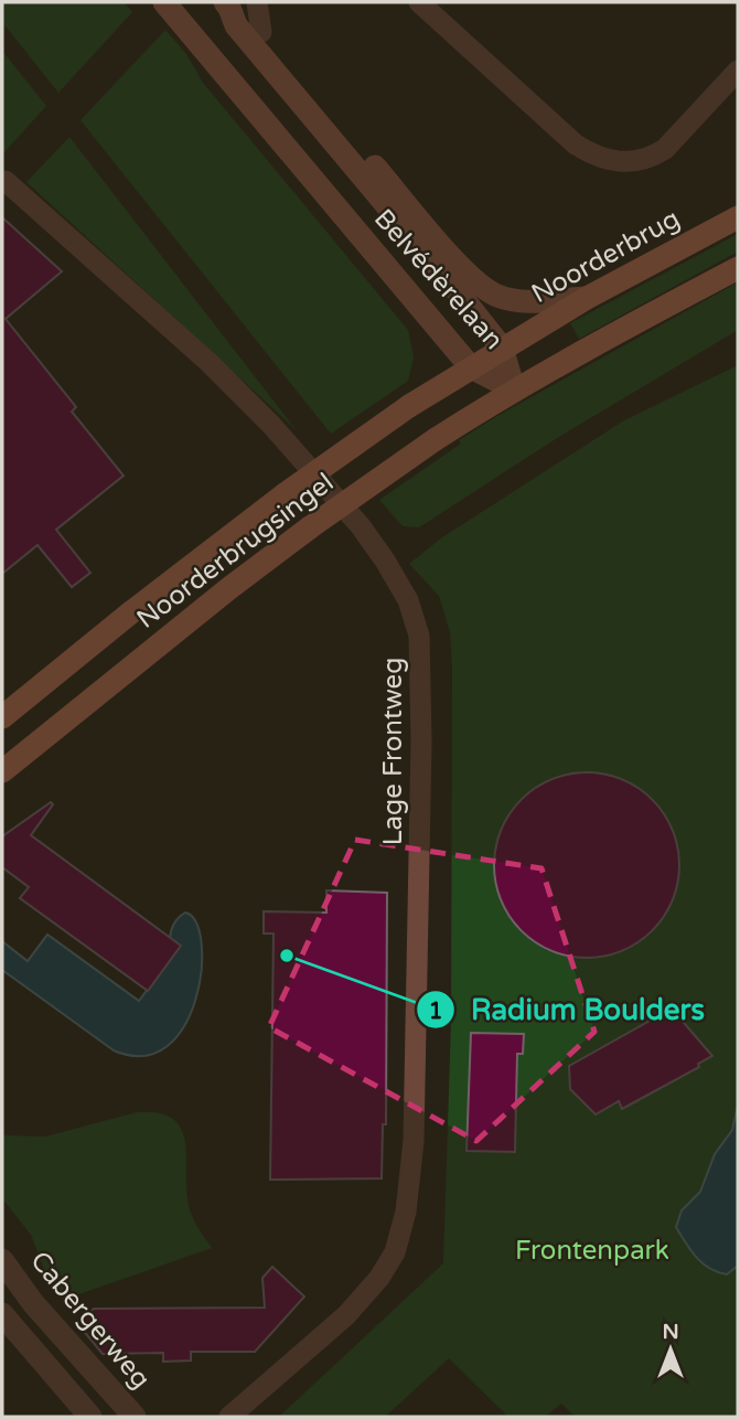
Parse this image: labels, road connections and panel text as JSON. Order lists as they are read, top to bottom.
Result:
{
  "streets": {
    "main road": ["Noorderbrug", "Belvédèrelaan", "Noorderbrugsingel"],
    "street": ["Lage Frontweg", "Cabergerweg"]
  },
  "crossings": [
    ["Noorderbrug", "Belvédèrelaan"],
    ["Noorderbrug", "Noorderbrugsingel"],
    ["Belvédèrelaan", "Noorderbrugsingel"]
  ],
  "parks": ["Frontenpark"],
  "places": ["Radium Boulders"],
  "north": "top"
}
